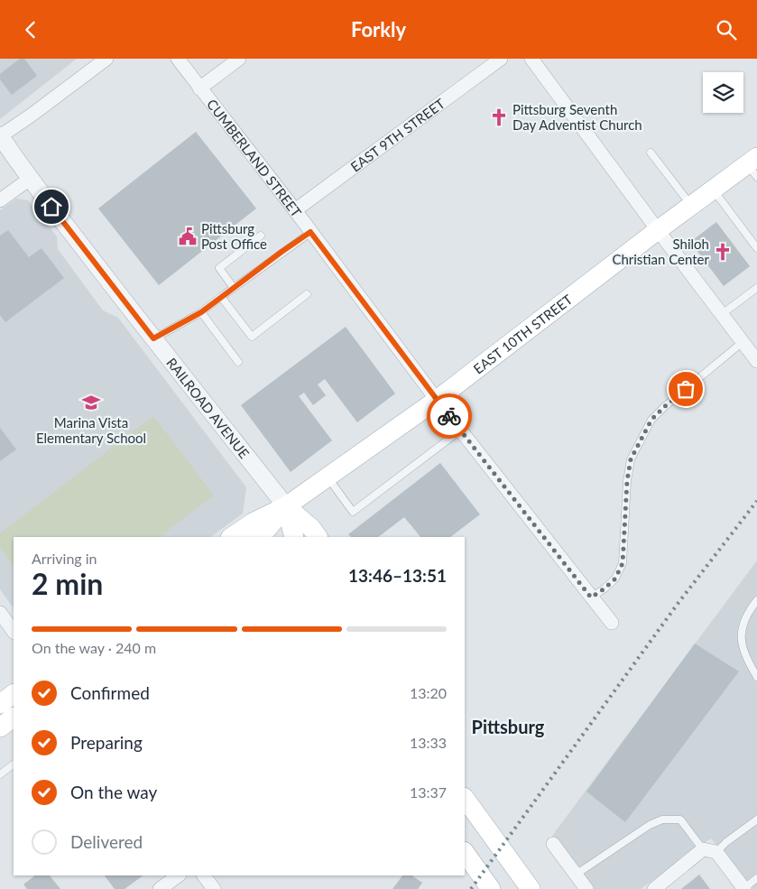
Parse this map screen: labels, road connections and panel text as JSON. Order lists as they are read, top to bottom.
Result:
{
  "streets": {
    "main road": ["EAST 10TH STREET", "RAILROAD AVENUE"],
    "street": ["EAST 9TH STREET", "CUMBERLAND STREET"]
  },
  "crossings": [
    ["EAST 9TH STREET", "CUMBERLAND STREET"],
    ["CUMBERLAND STREET", "EAST 10TH STREET"],
    ["EAST 10TH STREET", "RAILROAD AVENUE"]
  ],
  "districts": ["Pittsburg"],
  "places": {
    "church": ["Pittsburg Seventh Day Adventist Church", "Shiloh Christian Center"],
    "public building": ["Pittsburg Post Office"],
    "school or university": ["Marina Vista Elementary School"]
  },
  "page": {
    "header": "Forkly",
    "heading": ["2 min", "Arriving in", "13:46–13:51"],
    "bar": "On the way · 240 m",
    "list": [
      ["Confirmed", "13:20"],
      ["Preparing", "13:33"],
      ["On the way", "13:37"],
      "Delivered"
    ]
  }
}
